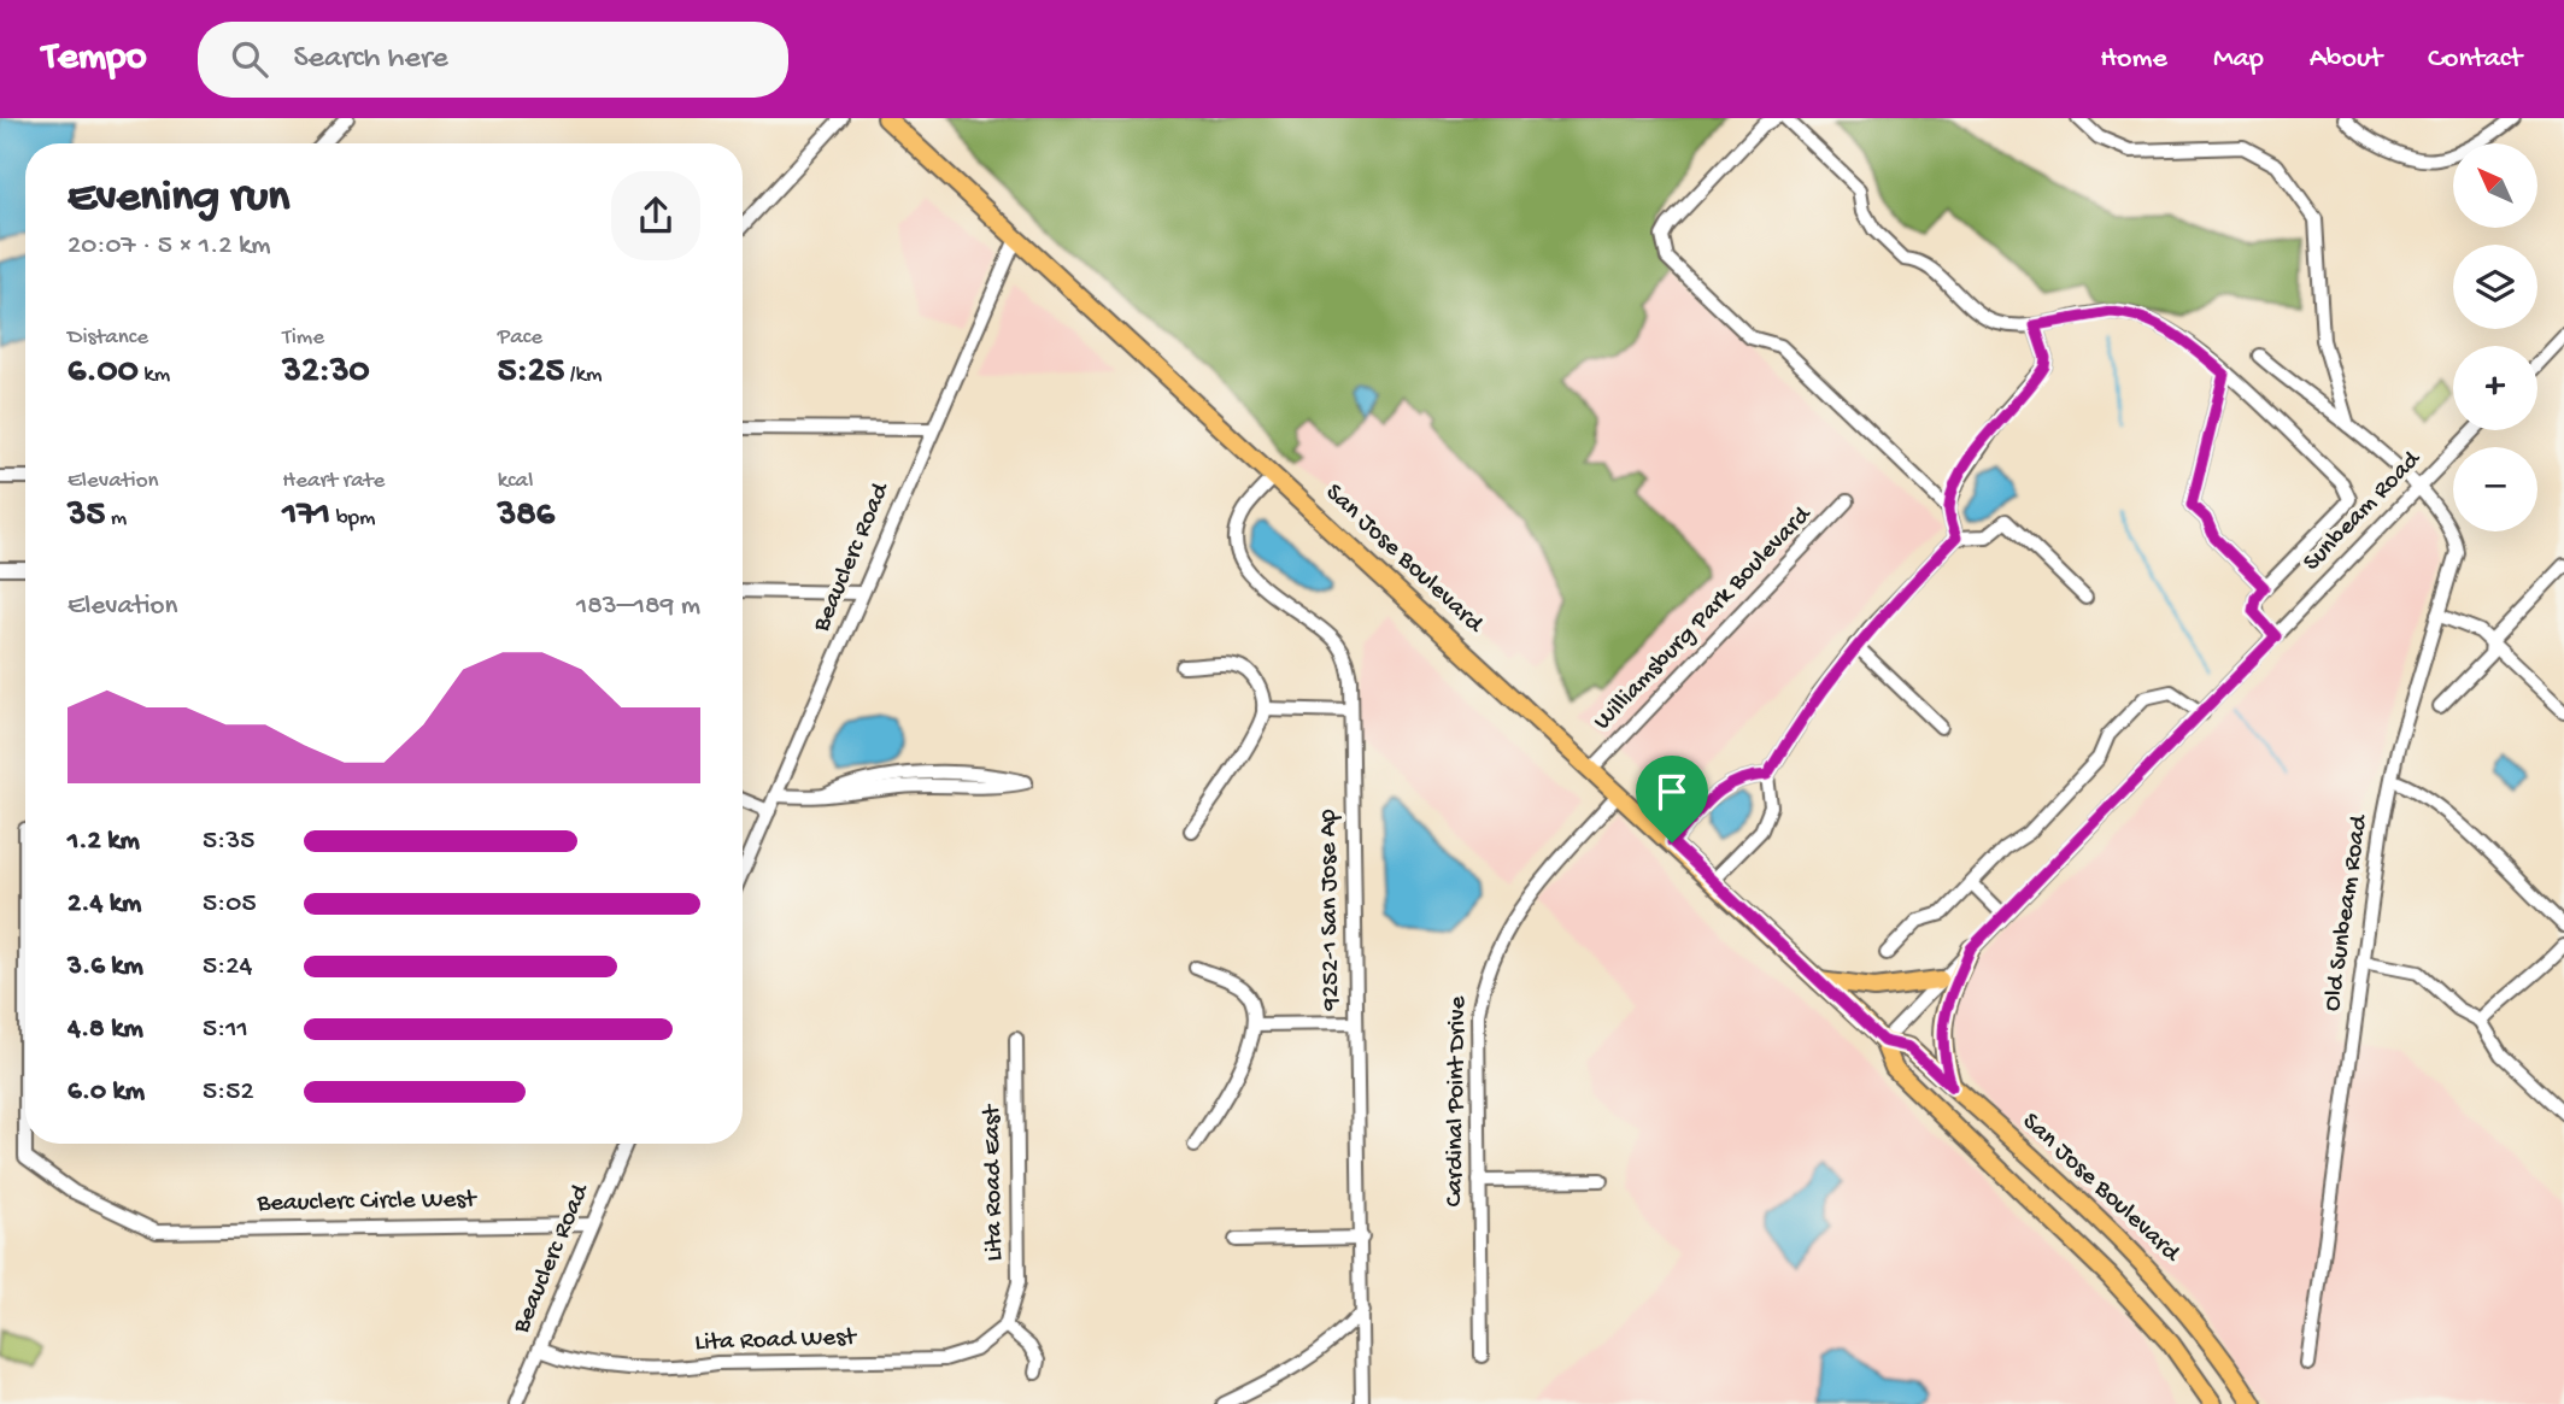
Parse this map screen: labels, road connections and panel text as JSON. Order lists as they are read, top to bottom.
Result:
{
  "streets": {
    "main road": ["San Jose Boulevard"],
    "street": [
      "Sunbeam Road",
      "Beauclerc Road",
      "Williamsburg Park Boulevard",
      "9252-1 San Jose Ap",
      "Old Sunbeam Road",
      "Cardinal Point Drive",
      "Lita Road East",
      "Beauclerc Circle West",
      "Lita Road West"
    ]
  },
  "crossings": [
    ["Sunbeam Road", "San Jose Boulevard"],
    ["Sunbeam Road", "Old Sunbeam Road"],
    ["Beauclerc Road", "San Jose Boulevard"],
    ["Beauclerc Road", "Beauclerc Circle West"],
    ["Beauclerc Road", "Lita Road West"],
    ["San Jose Boulevard", "Williamsburg Park Boulevard"],
    ["San Jose Boulevard", "9252-1 San Jose Ap"],
    ["San Jose Boulevard", "Cardinal Point Drive"],
    ["Lita Road East", "Lita Road West"]
  ],
  "north": "top left",
  "page": {
    "header": "Tempo",
    "search": "Search here",
    "nav": [
      "Home",
      "Map",
      "About",
      "Contact"
    ],
    "map_buttons": ["+", "−"],
    "heading": ["Evening run", "20:07 · 5 × 1.2 km"],
    "stats": [
      ["Distance", "6.00 km"],
      ["Time", "32:30"],
      ["Pace", "5:25 /km"],
      ["Elevation", "35 m"],
      ["Heart rate", "171 bpm"],
      ["kcal", "386"]
    ],
    "chart": ["Elevation", "183–189 m"],
    "list": [
      {
        "name": "1.2 km",
        "note": "5:35"
      },
      {
        "name": "2.4 km",
        "note": "5:05"
      },
      {
        "name": "3.6 km",
        "note": "5:24"
      },
      {
        "name": "4.8 km",
        "note": "5:11"
      },
      {
        "name": "6.0 km",
        "note": "5:52"
      }
    ]
  }
}
